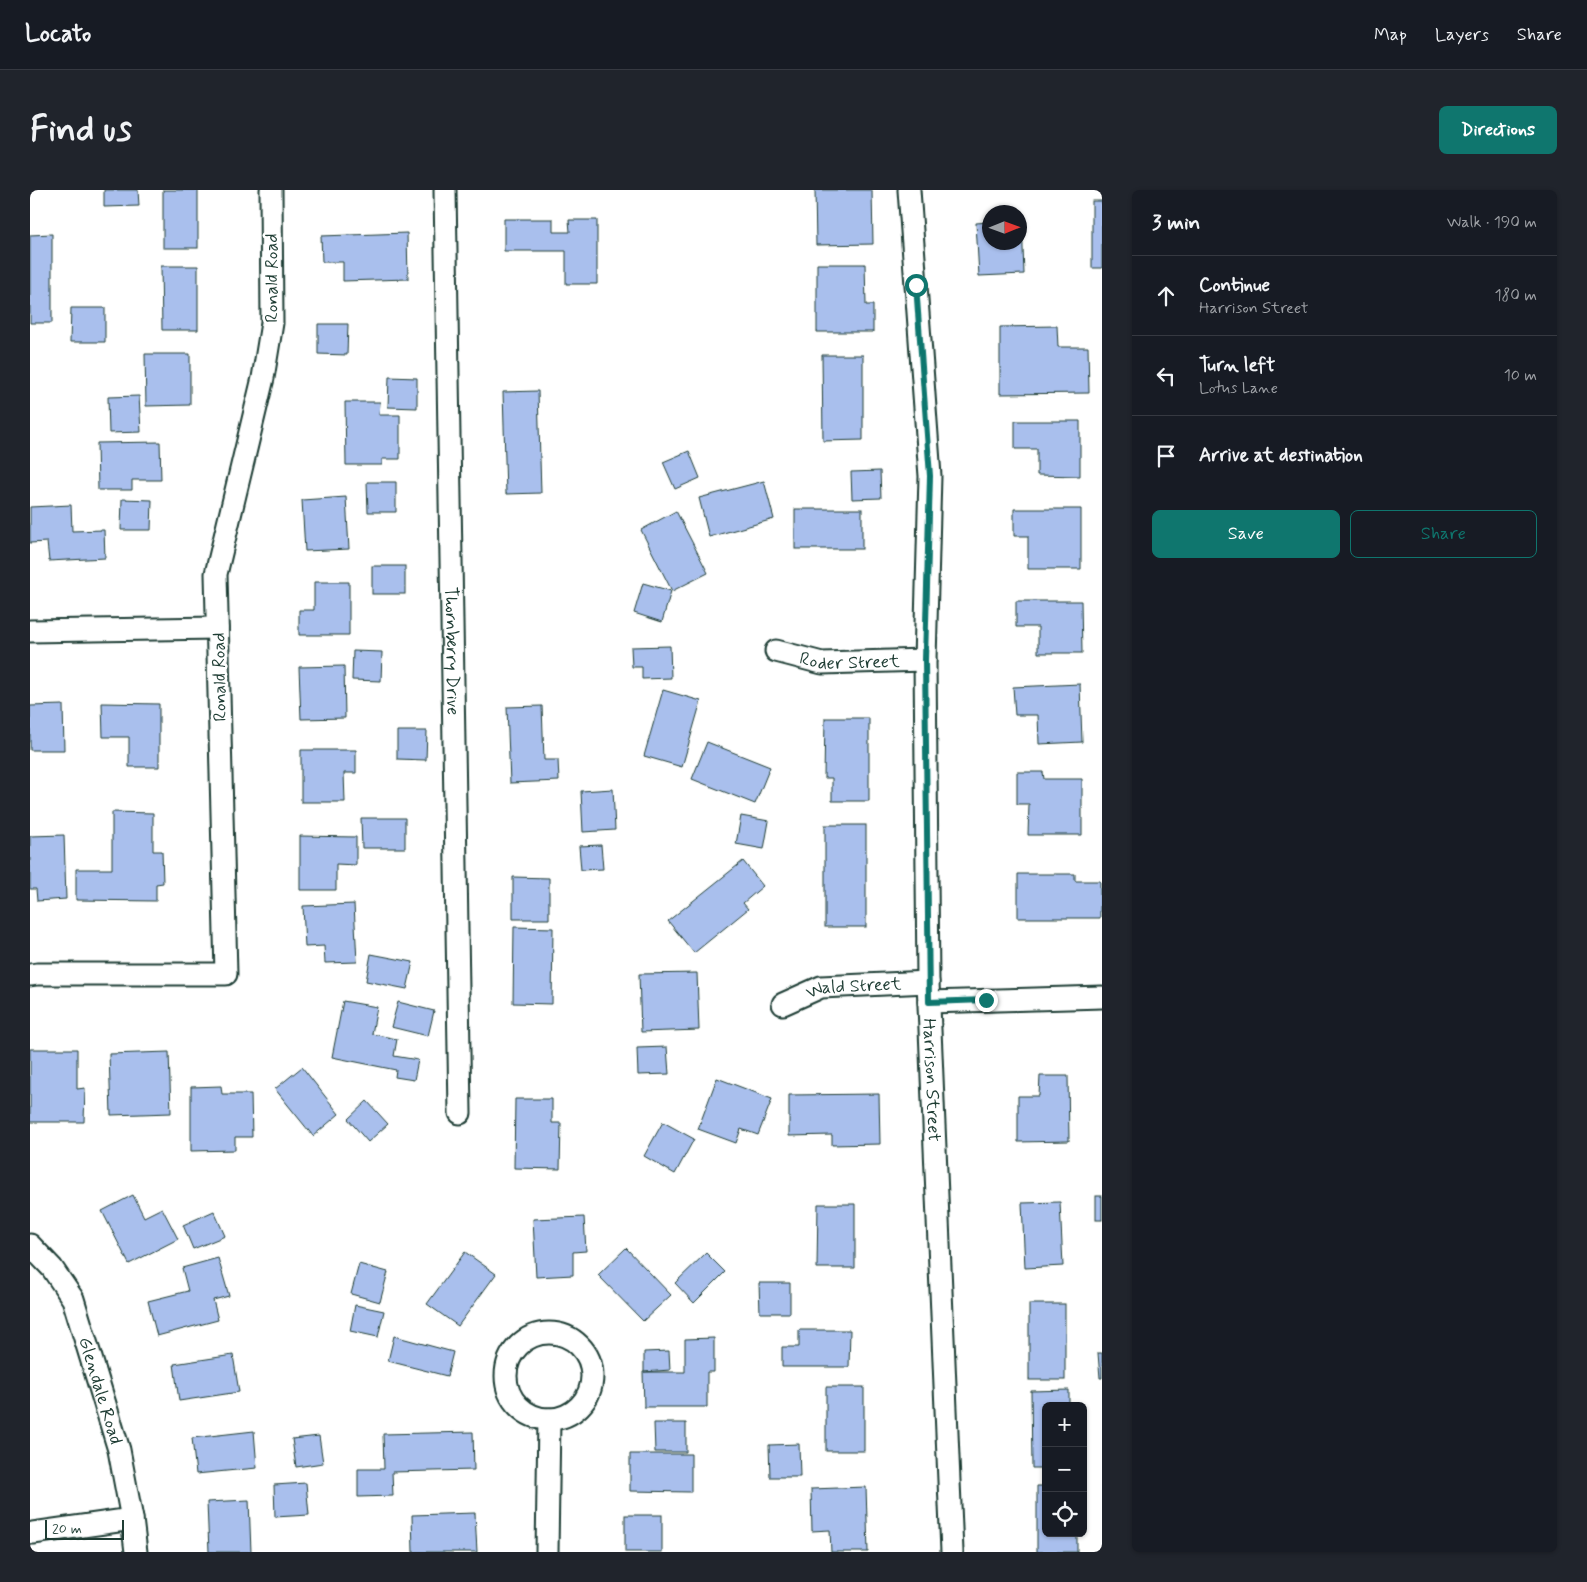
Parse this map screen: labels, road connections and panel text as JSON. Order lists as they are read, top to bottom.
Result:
{
  "streets": {
    "street": [
      "Ronald Road",
      "Thornberry Drive",
      "Roder Street",
      "Wald Street",
      "Harrison Street",
      "Glendale Road"
    ]
  },
  "crossings": [
    ["Roder Street", "Harrison Street"],
    ["Wald Street", "Harrison Street"]
  ],
  "scale_bar": "20 m",
  "north": "right",
  "page": {
    "header": "Locato",
    "nav": ["Map", "Layers", "Share"],
    "buttons": [
      "Directions",
      ["Save", "Share"]
    ],
    "title": "Find us",
    "heading": ["3 min", "Walk · 190 m"],
    "list": [
      ["Continue", "Harrison Street", "180 m"],
      ["Turn left", "Lotus Lane", "10 m"],
      "Arrive at destination"
    ],
    "map_buttons": ["+", "−"],
    "scale": "20 m"
  }
}
